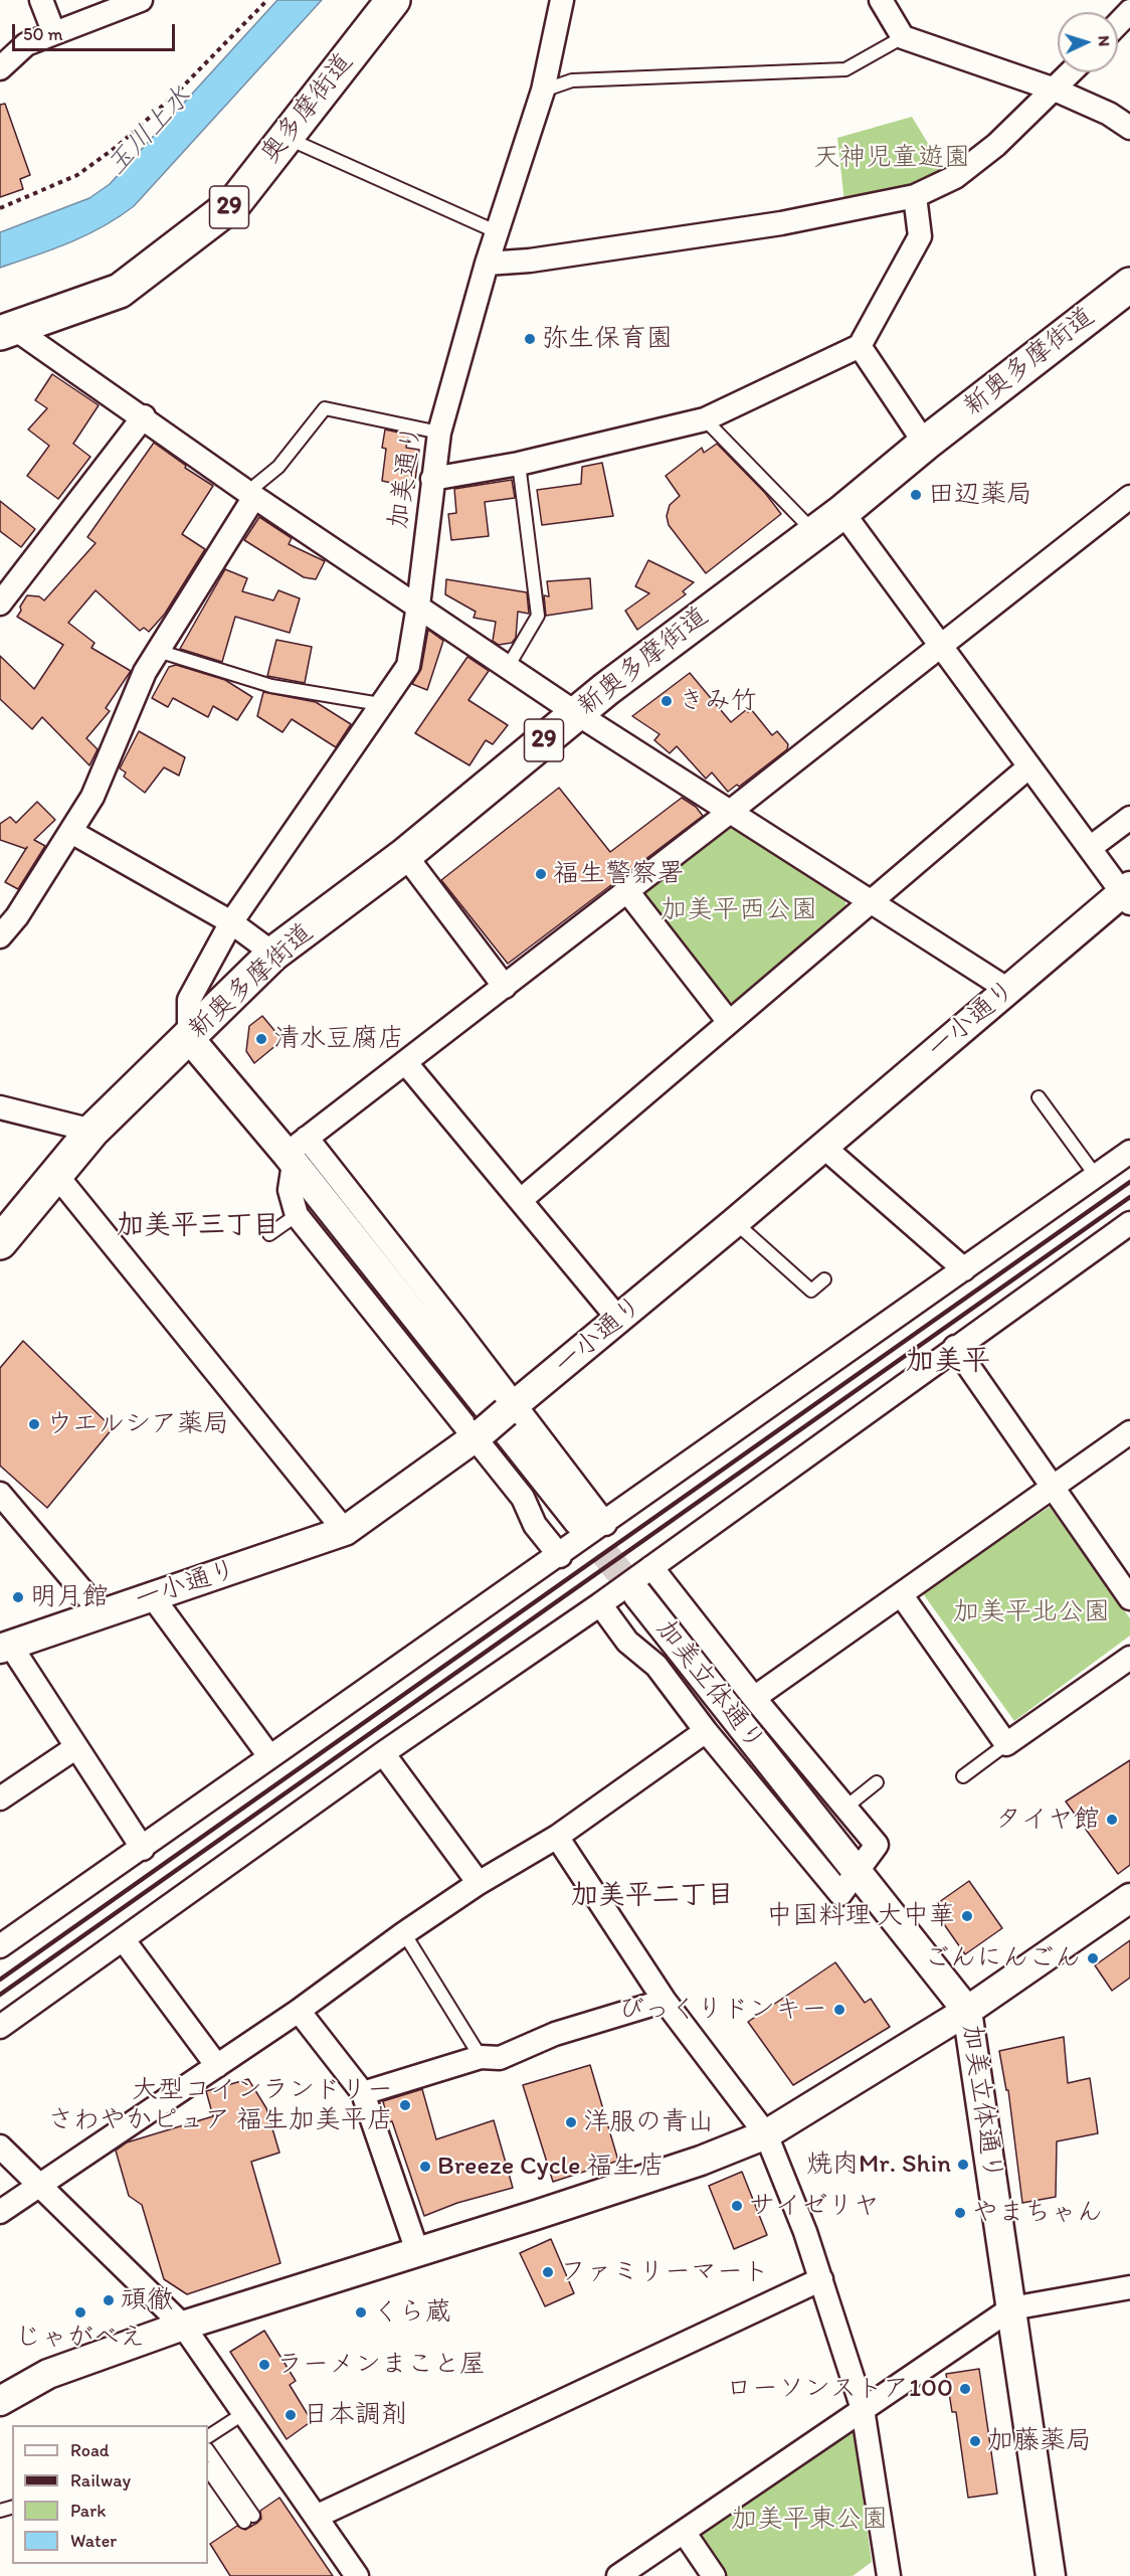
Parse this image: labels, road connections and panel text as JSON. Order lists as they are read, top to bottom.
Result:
{
  "streets": {
    "main road": ["奥多摩街道", "29", "新奥多摩街道"],
    "street": ["加美通り", "一小通り", "加美立体通り"]
  },
  "crossings": [
    ["新奥多摩街道", "加美通り"]
  ],
  "districts": ["加美平三丁目", "加美平", "加美平二丁目"],
  "water": ["玉川上水"],
  "parks": [
    "天神児童遊園",
    "加美平西公園",
    "加美平北公園",
    "加美平東公園"
  ],
  "places": [
    "弥生保育園",
    "田辺薬局",
    "きみ竹",
    "福生警察署",
    "清水豆腐店",
    "ウエルシア薬局",
    "明月館",
    "タイヤ館",
    "中国料理 大中華",
    "ごんにんごん",
    "びっくりドンキー",
    "大型コインランドリー さわやかピュア 福生加美平店",
    "洋服の青山",
    "焼肉Mr. Shin",
    "Breeze Cycle 福生店",
    "サイゼリヤ",
    "やまちゃん",
    "ファミリーマート",
    "頑徹",
    "じゃがべえ",
    "くら蔵",
    "ラーメンまこと屋",
    "ローソンストア100",
    "日本調剤",
    "加藤薬局"
  ],
  "legend": [
    "Road",
    "Railway",
    "Park",
    "Water"
  ],
  "scale_bar": "50 m",
  "north": "right"
}
